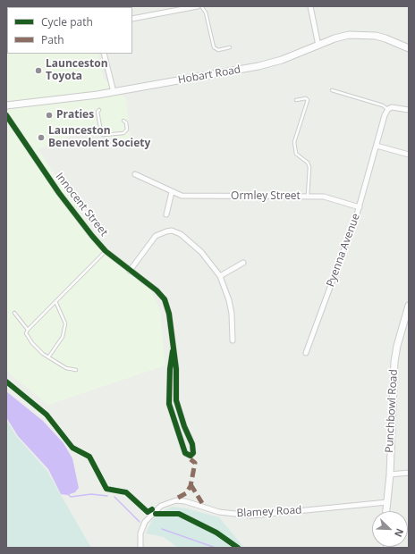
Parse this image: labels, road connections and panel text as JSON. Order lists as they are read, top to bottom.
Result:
{
  "streets": {
    "main road": ["Hobart Road", "Punchbowl Road"],
    "street": [
      "Ormley Street",
      "Innocent Street",
      "Pyenna Avenue",
      "Blamey Road"
    ]
  },
  "crossings": [
    ["Ormley Street", "Pyenna Avenue"],
    ["Punchbowl Road", "Blamey Road"]
  ],
  "places": ["Launceston Toyota", "Praties", "Launceston Benevolent Society"],
  "legend": ["Cycle path", "Path"],
  "north": "bottom right"
}
